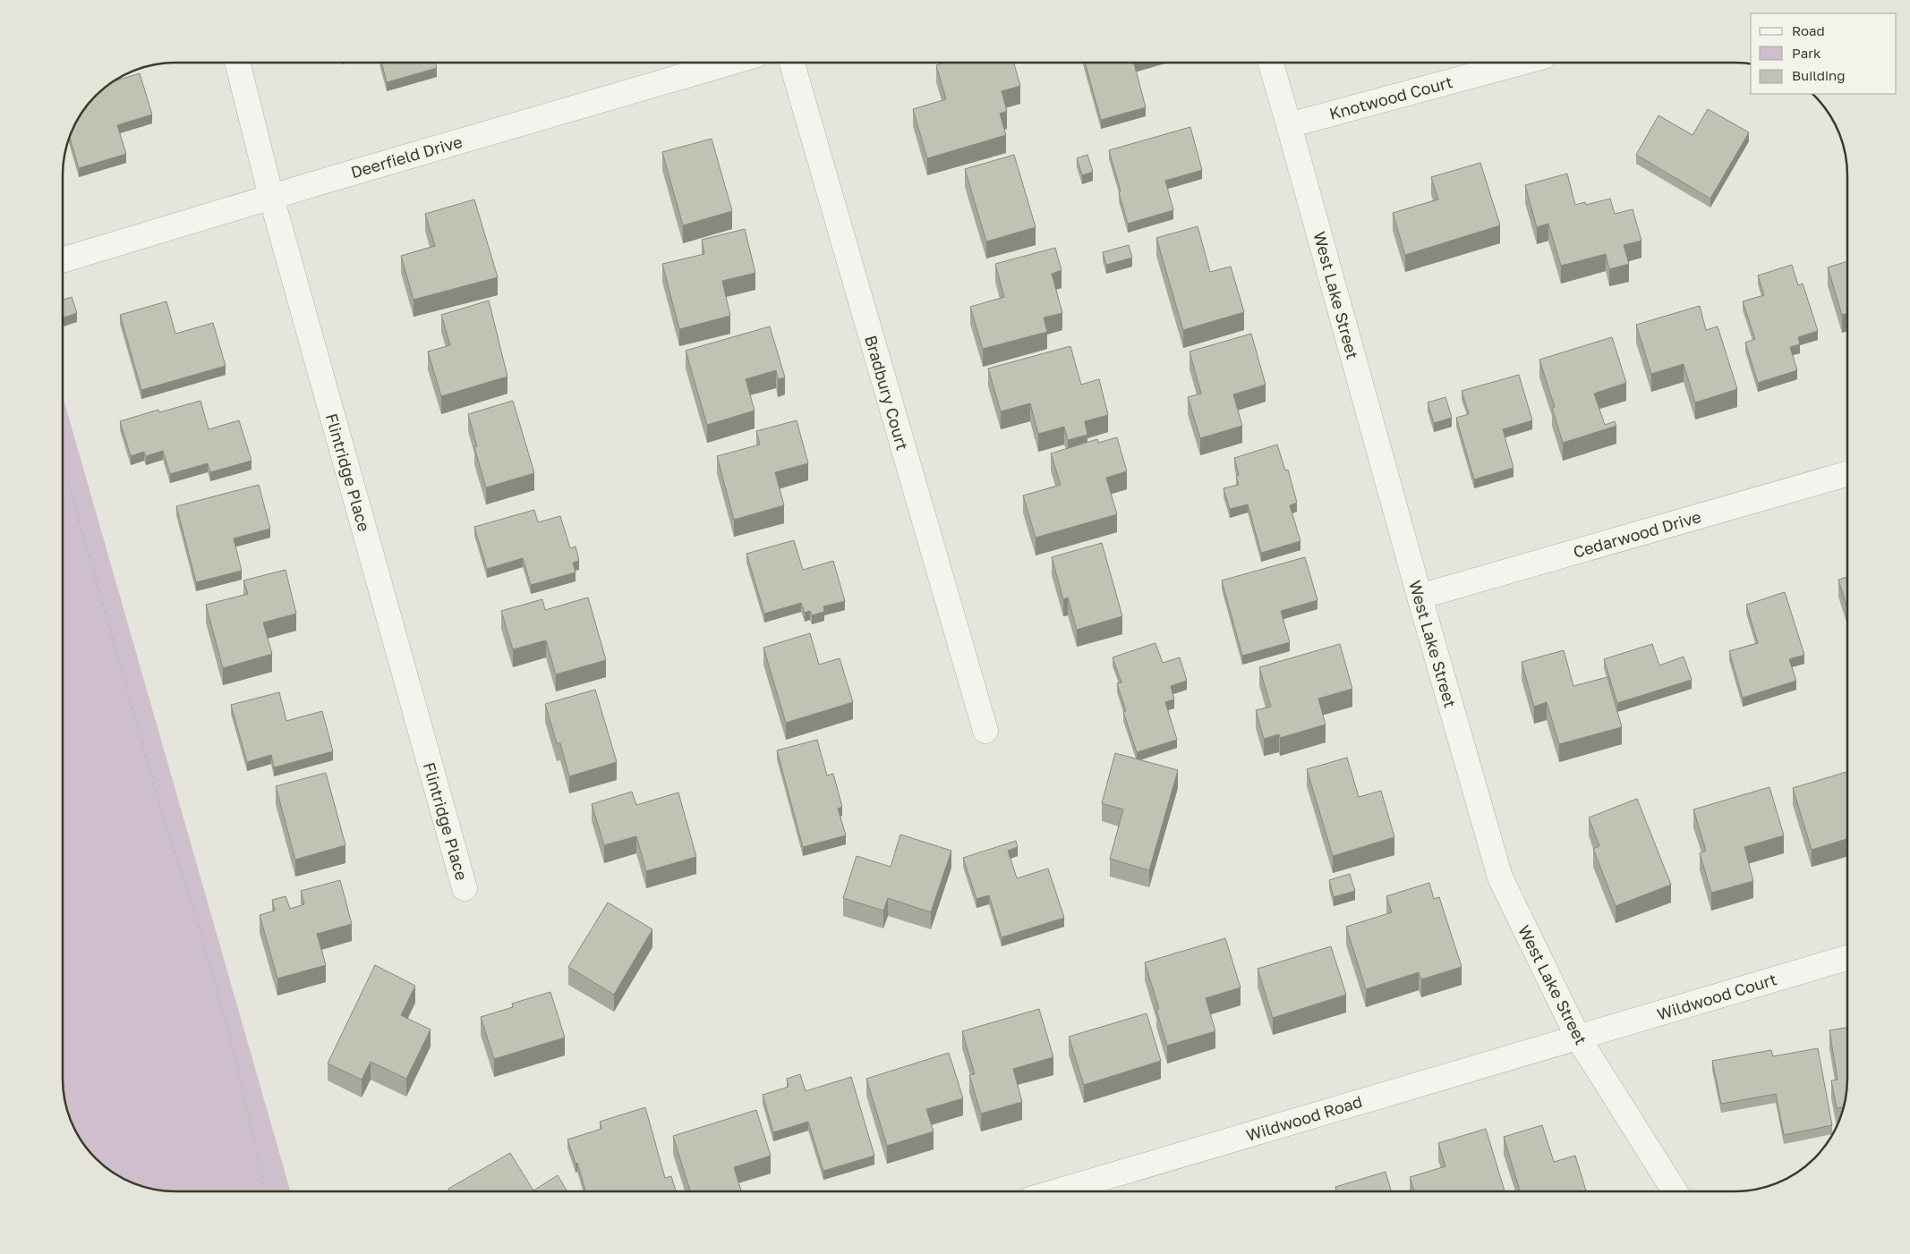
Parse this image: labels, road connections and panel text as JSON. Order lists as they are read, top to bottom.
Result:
{
  "streets": {
    "street": [
      "Knotwood Court",
      "Deerfield Drive",
      "West Lake Street",
      "Bradbury Court",
      "Flintridge Place",
      "Cedarwood Drive",
      "Wildwood Court",
      "Wildwood Road"
    ]
  },
  "crossings": [
    ["Knotwood Court", "West Lake Street"],
    ["Deerfield Drive", "Flintridge Place"],
    ["West Lake Street", "Cedarwood Drive"],
    ["West Lake Street", "Wildwood Court"],
    ["West Lake Street", "Wildwood Road"],
    ["Wildwood Court", "Wildwood Road"]
  ],
  "legend": ["Road", "Park", "Building"]
}
